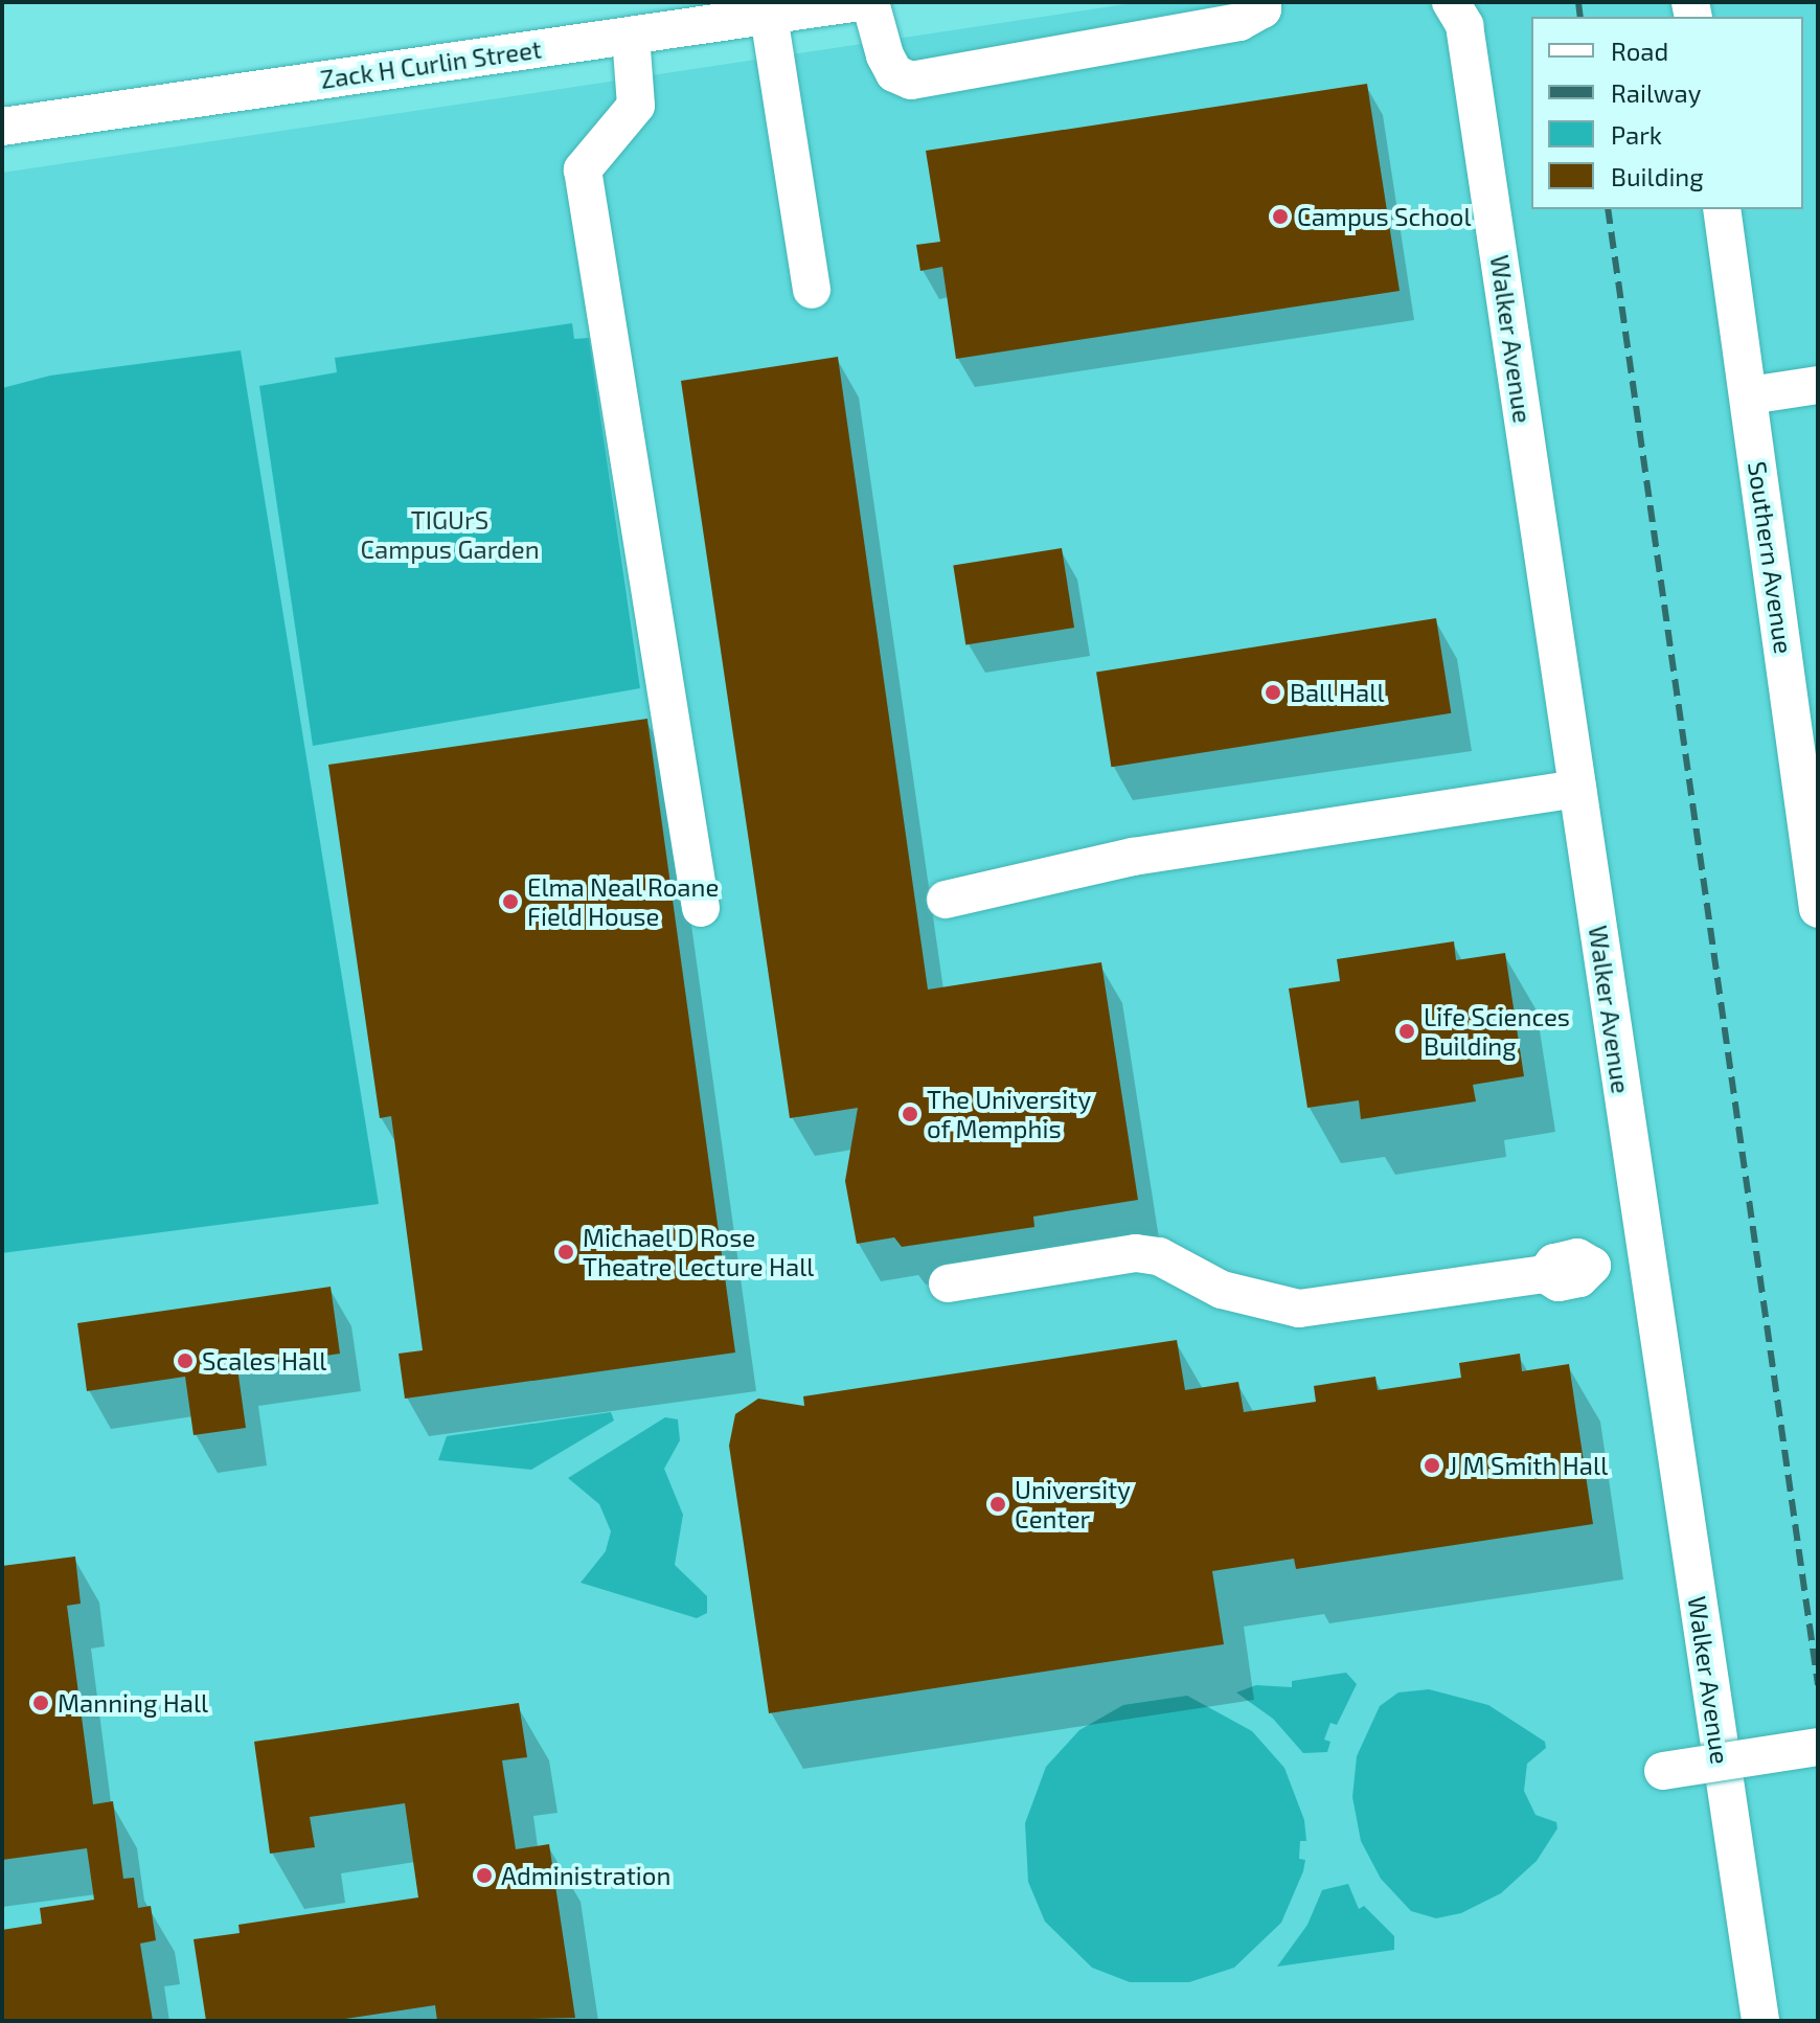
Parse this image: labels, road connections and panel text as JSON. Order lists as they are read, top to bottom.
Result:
{
  "streets": {
    "street": ["Zack H Curlin Street", "Walker Avenue", "Southern Avenue"]
  },
  "parks": ["TIGUrS Campus Garden"],
  "places": [
    "Campus School",
    "Ball Hall",
    "Elma Neal Roane Field House",
    "Life Sciences Building",
    "The University of Memphis",
    "Michael D Rose Theatre Lecture Hall",
    "Scales Hall",
    "J M Smith Hall",
    "University Center",
    "Manning Hall",
    "Administration"
  ],
  "legend": [
    "Road",
    "Railway",
    "Park",
    "Building"
  ]
}
